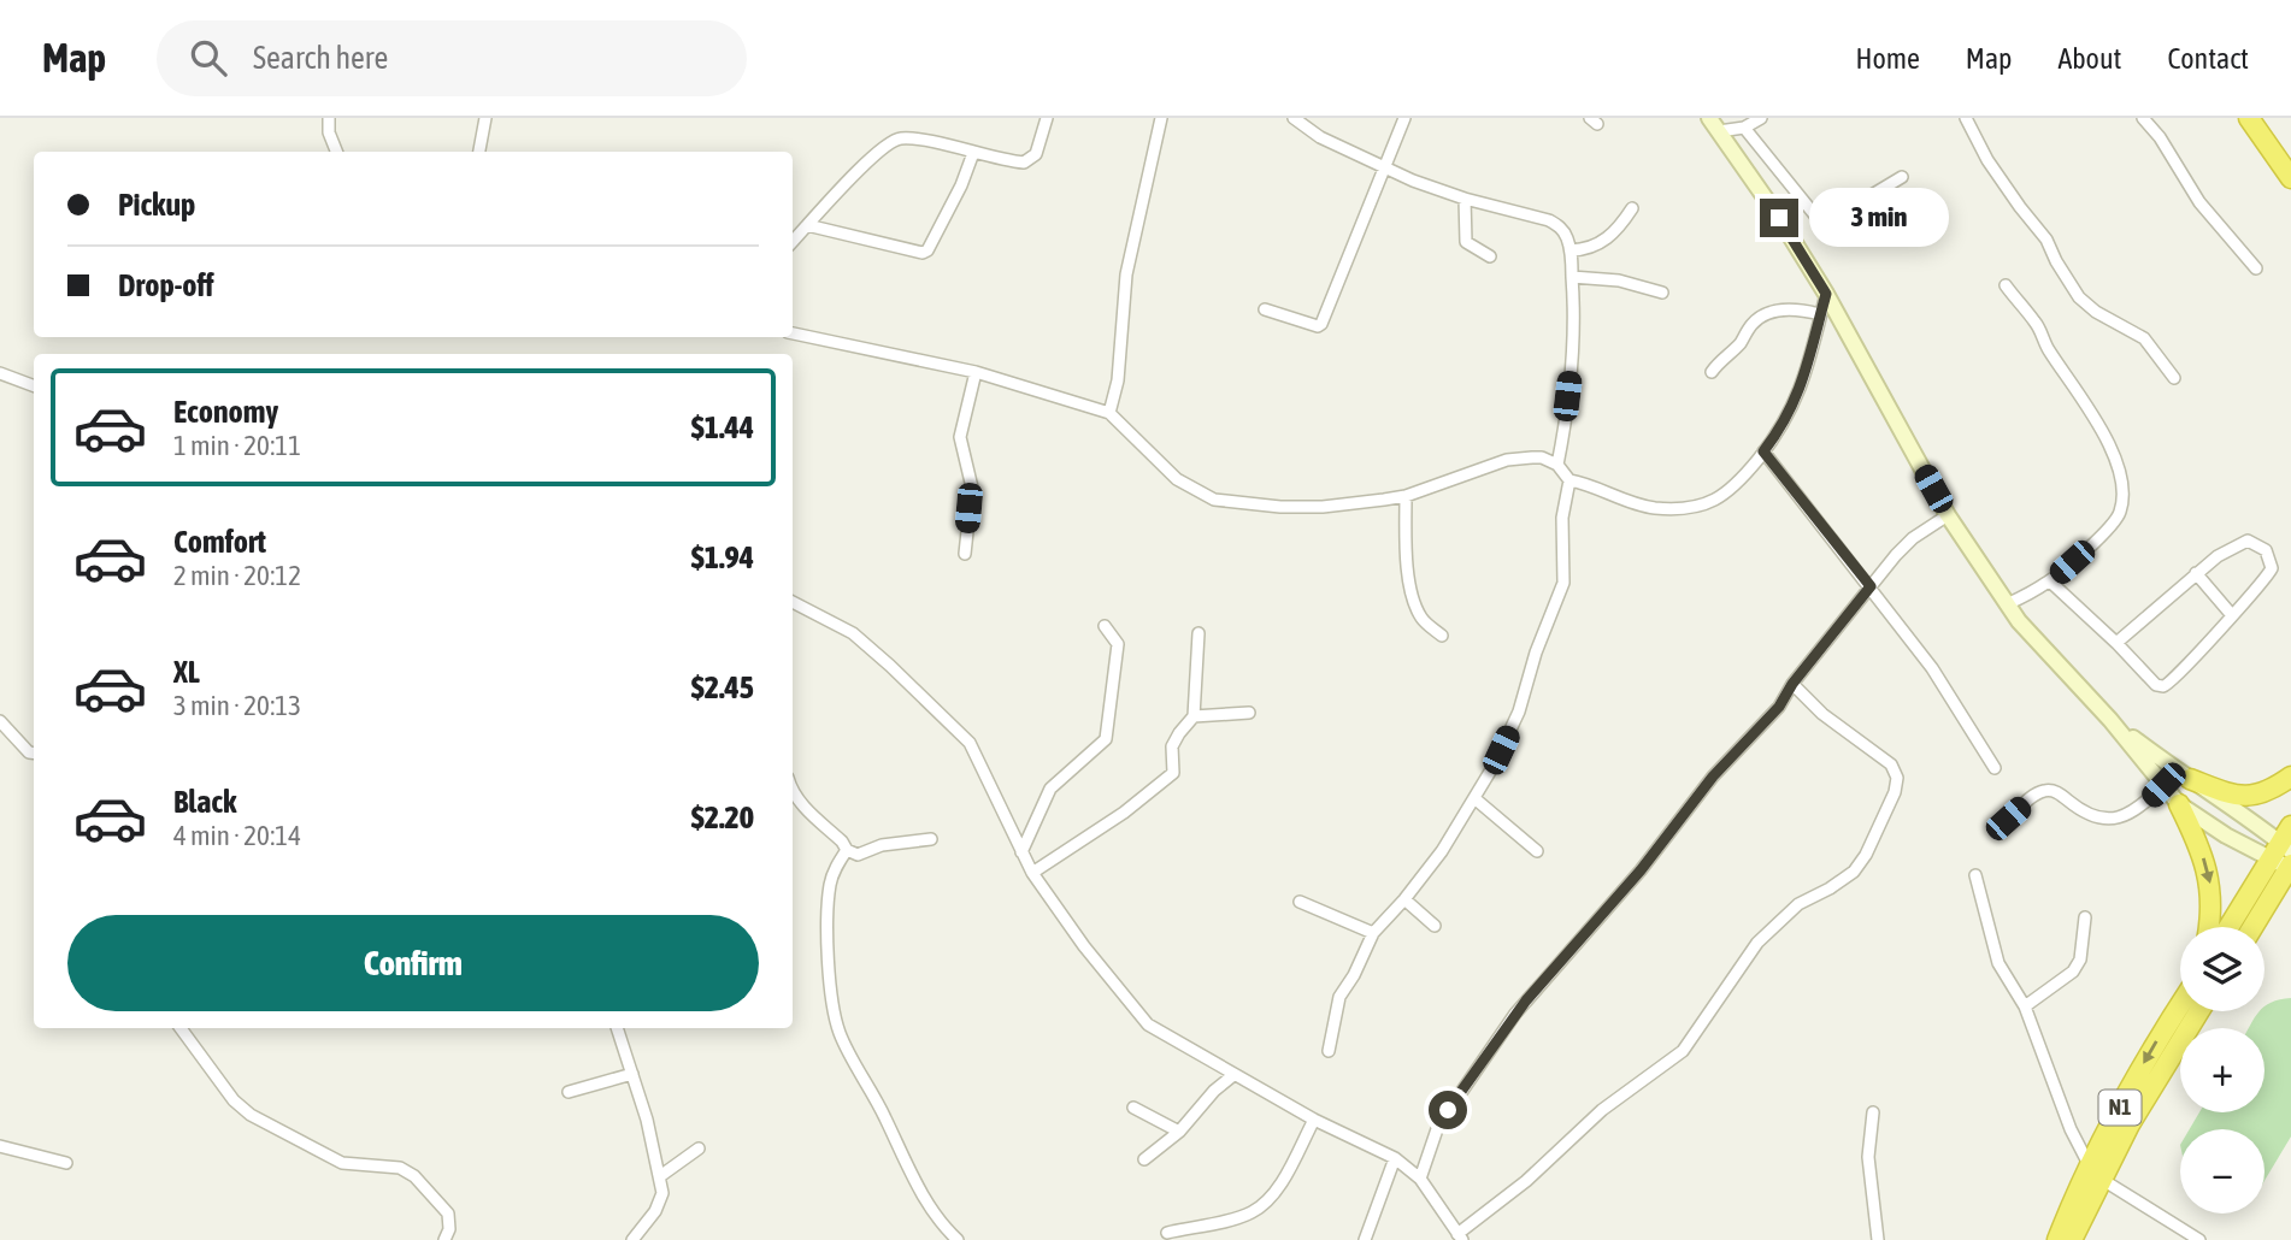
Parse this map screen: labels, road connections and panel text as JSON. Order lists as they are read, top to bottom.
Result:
{
  "streets": {
    "highway": ["N1"]
  },
  "page": {
    "header": "Map",
    "search": "Search here",
    "nav": [
      "Home",
      "Map",
      "About",
      "Contact"
    ],
    "banner": ["Pickup", "Drop-off"],
    "bubble": "3 min",
    "list": [
      {
        "name": "Economy",
        "note": "1 min · 20:11",
        "value": "$1.44"
      },
      {
        "name": "Comfort",
        "note": "2 min · 20:12",
        "value": "$1.94"
      },
      {
        "name": "XL",
        "note": "3 min · 20:13",
        "value": "$2.45"
      },
      {
        "name": "Black",
        "note": "4 min · 20:14",
        "value": "$2.20"
      }
    ],
    "buttons": "Confirm",
    "map_buttons": ["+", "−"]
  }
}
